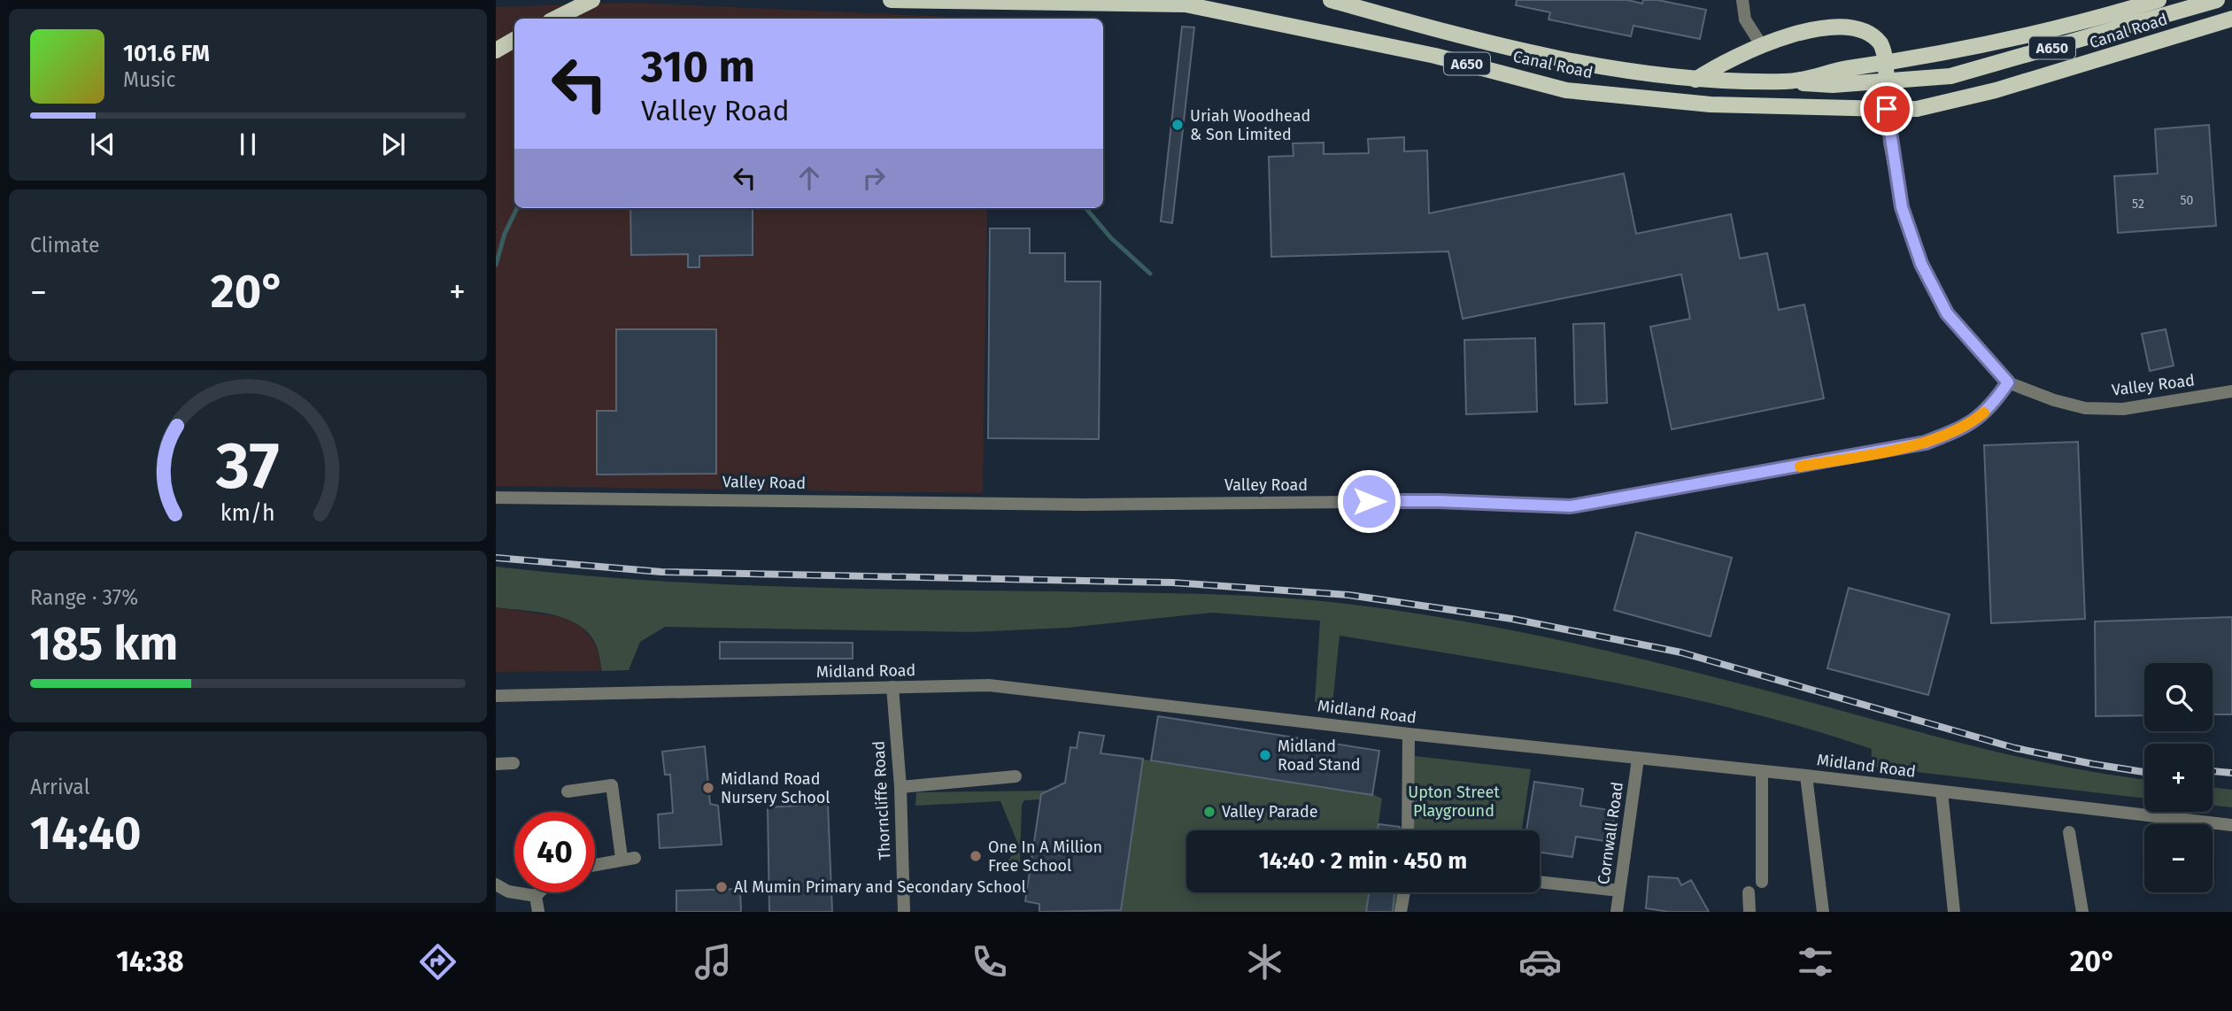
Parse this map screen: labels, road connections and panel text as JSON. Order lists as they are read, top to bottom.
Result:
{
  "streets": {
    "main road": ["Canal Road", "A650"],
    "street": [
      "Valley Road",
      "Midland Road",
      "Thorncliffe Road",
      "Cornwall Road"
    ]
  },
  "crossings": [
    ["Canal Road", "A650"],
    ["Canal Road", "Valley Road"],
    ["Midland Road", "Thorncliffe Road"],
    ["Midland Road", "Cornwall Road"]
  ],
  "parks": ["Upton Street Playground"],
  "places": [
    "Uriah Woodhead & Son Limited",
    "Midland Road Stand",
    "Midland Road Nursery School",
    "Valley Parade",
    "One In A Million Free School",
    "Al Mumin Primary and Secondary School"
  ],
  "house_numbers": ["50", "52"],
  "page": {
    "turn": ["310 m", "Valley Road"],
    "song": ["101.6 FM", "Music"],
    "tile": [
      "Climate",
      ["Range · 37%", "185 km"],
      ["Arrival", "14:40"]
    ],
    "heat": ["−", "20°", "+"],
    "map_buttons": ["+", "−"],
    "limit": "40",
    "trip": "14:40 · 2 min · 450 m",
    "tabs": ["14:38", "20°"],
    "gauge": ["37", "km/h"]
  }
}
